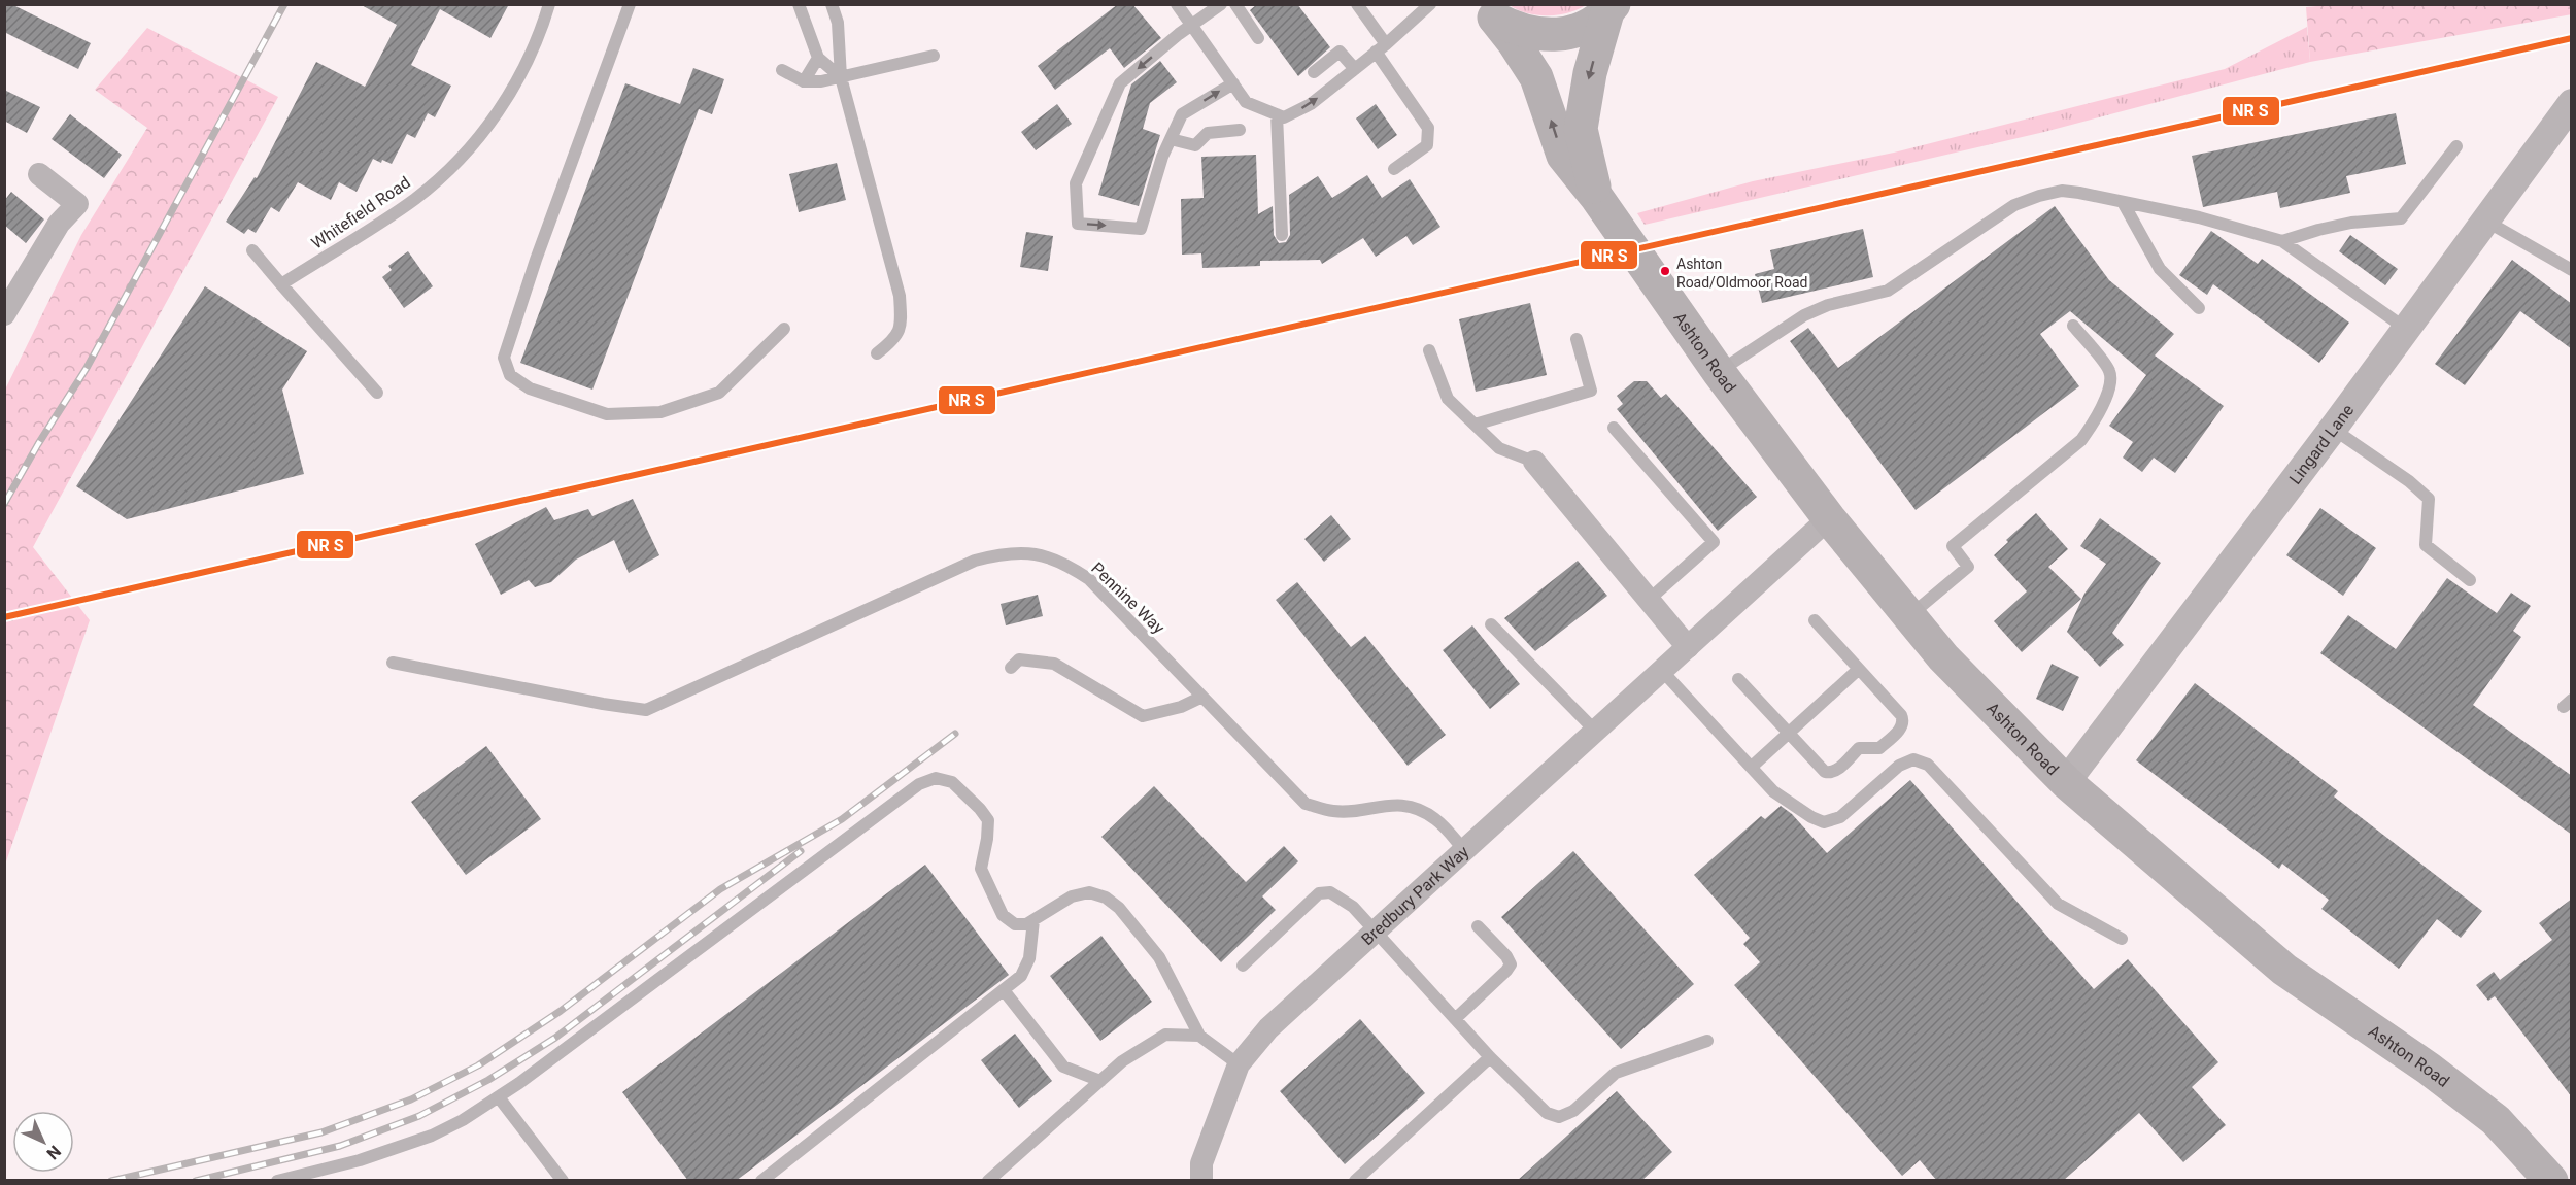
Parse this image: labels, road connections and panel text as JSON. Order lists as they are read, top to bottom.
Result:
{
  "streets": {
    "highway": ["Ashton Road"],
    "street": ["Lingard Lane", "Bredbury Park Way"],
    "lane": ["Whitefield Road", "Pennine Way"]
  },
  "crossings": [
    ["Ashton Road", "Lingard Lane"],
    ["Ashton Road", "Bredbury Park Way"],
    ["Pennine Way", "Bredbury Park Way"]
  ],
  "places": ["Ashton Road/Oldmoor Road"],
  "north": "bottom right"
}
